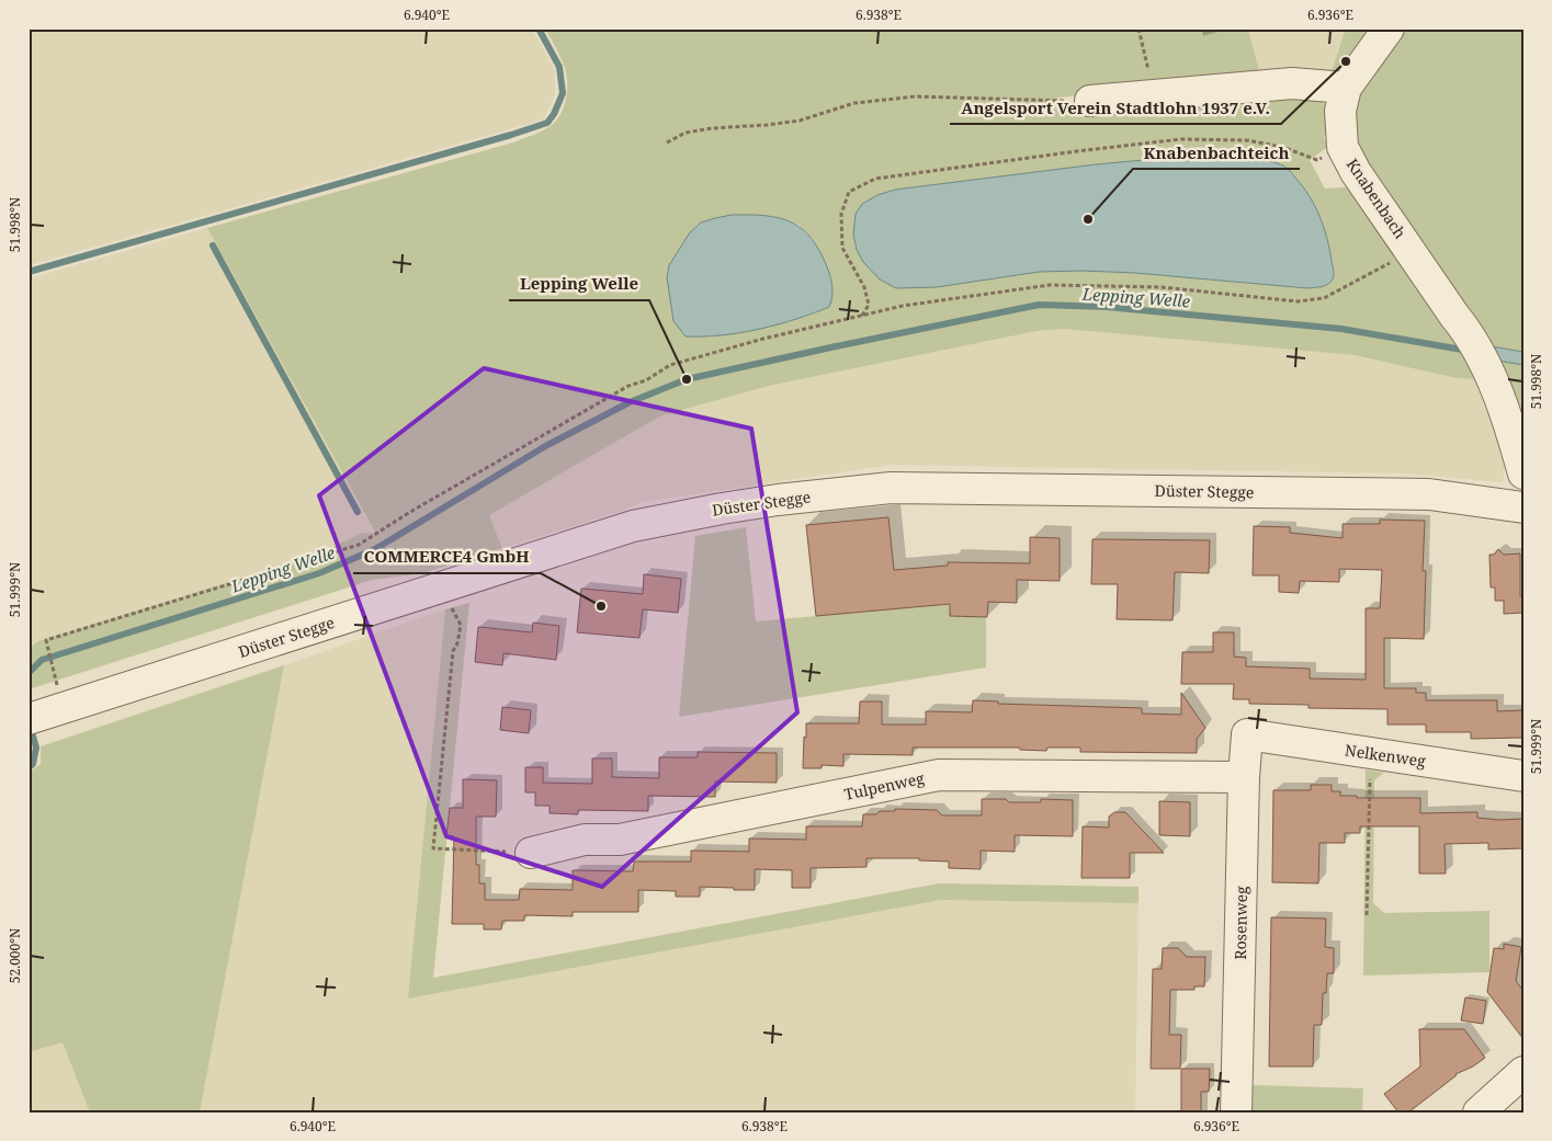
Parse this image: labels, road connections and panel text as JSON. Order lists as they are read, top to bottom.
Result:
{
  "streets": {
    "street": [
      "Knabenbach",
      "Düster Stegge",
      "Nelkenweg",
      "Tulpenweg",
      "Rosenweg"
    ]
  },
  "crossings": [
    ["Nelkenweg", "Rosenweg"],
    ["Tulpenweg", "Rosenweg"]
  ],
  "water": ["Lepping Welle"],
  "places": [
    "Angelsport Verein Stadtlohn 1937 e.V.",
    "Knabenbachteich",
    "Lepping Welle",
    "COMMERCE4 GmbH"
  ],
  "coordinates": [
    "6.940°E",
    "6.938°E",
    "6.936°E",
    "51.998°N",
    "51.999°N",
    "52.000°N"
  ]
}
